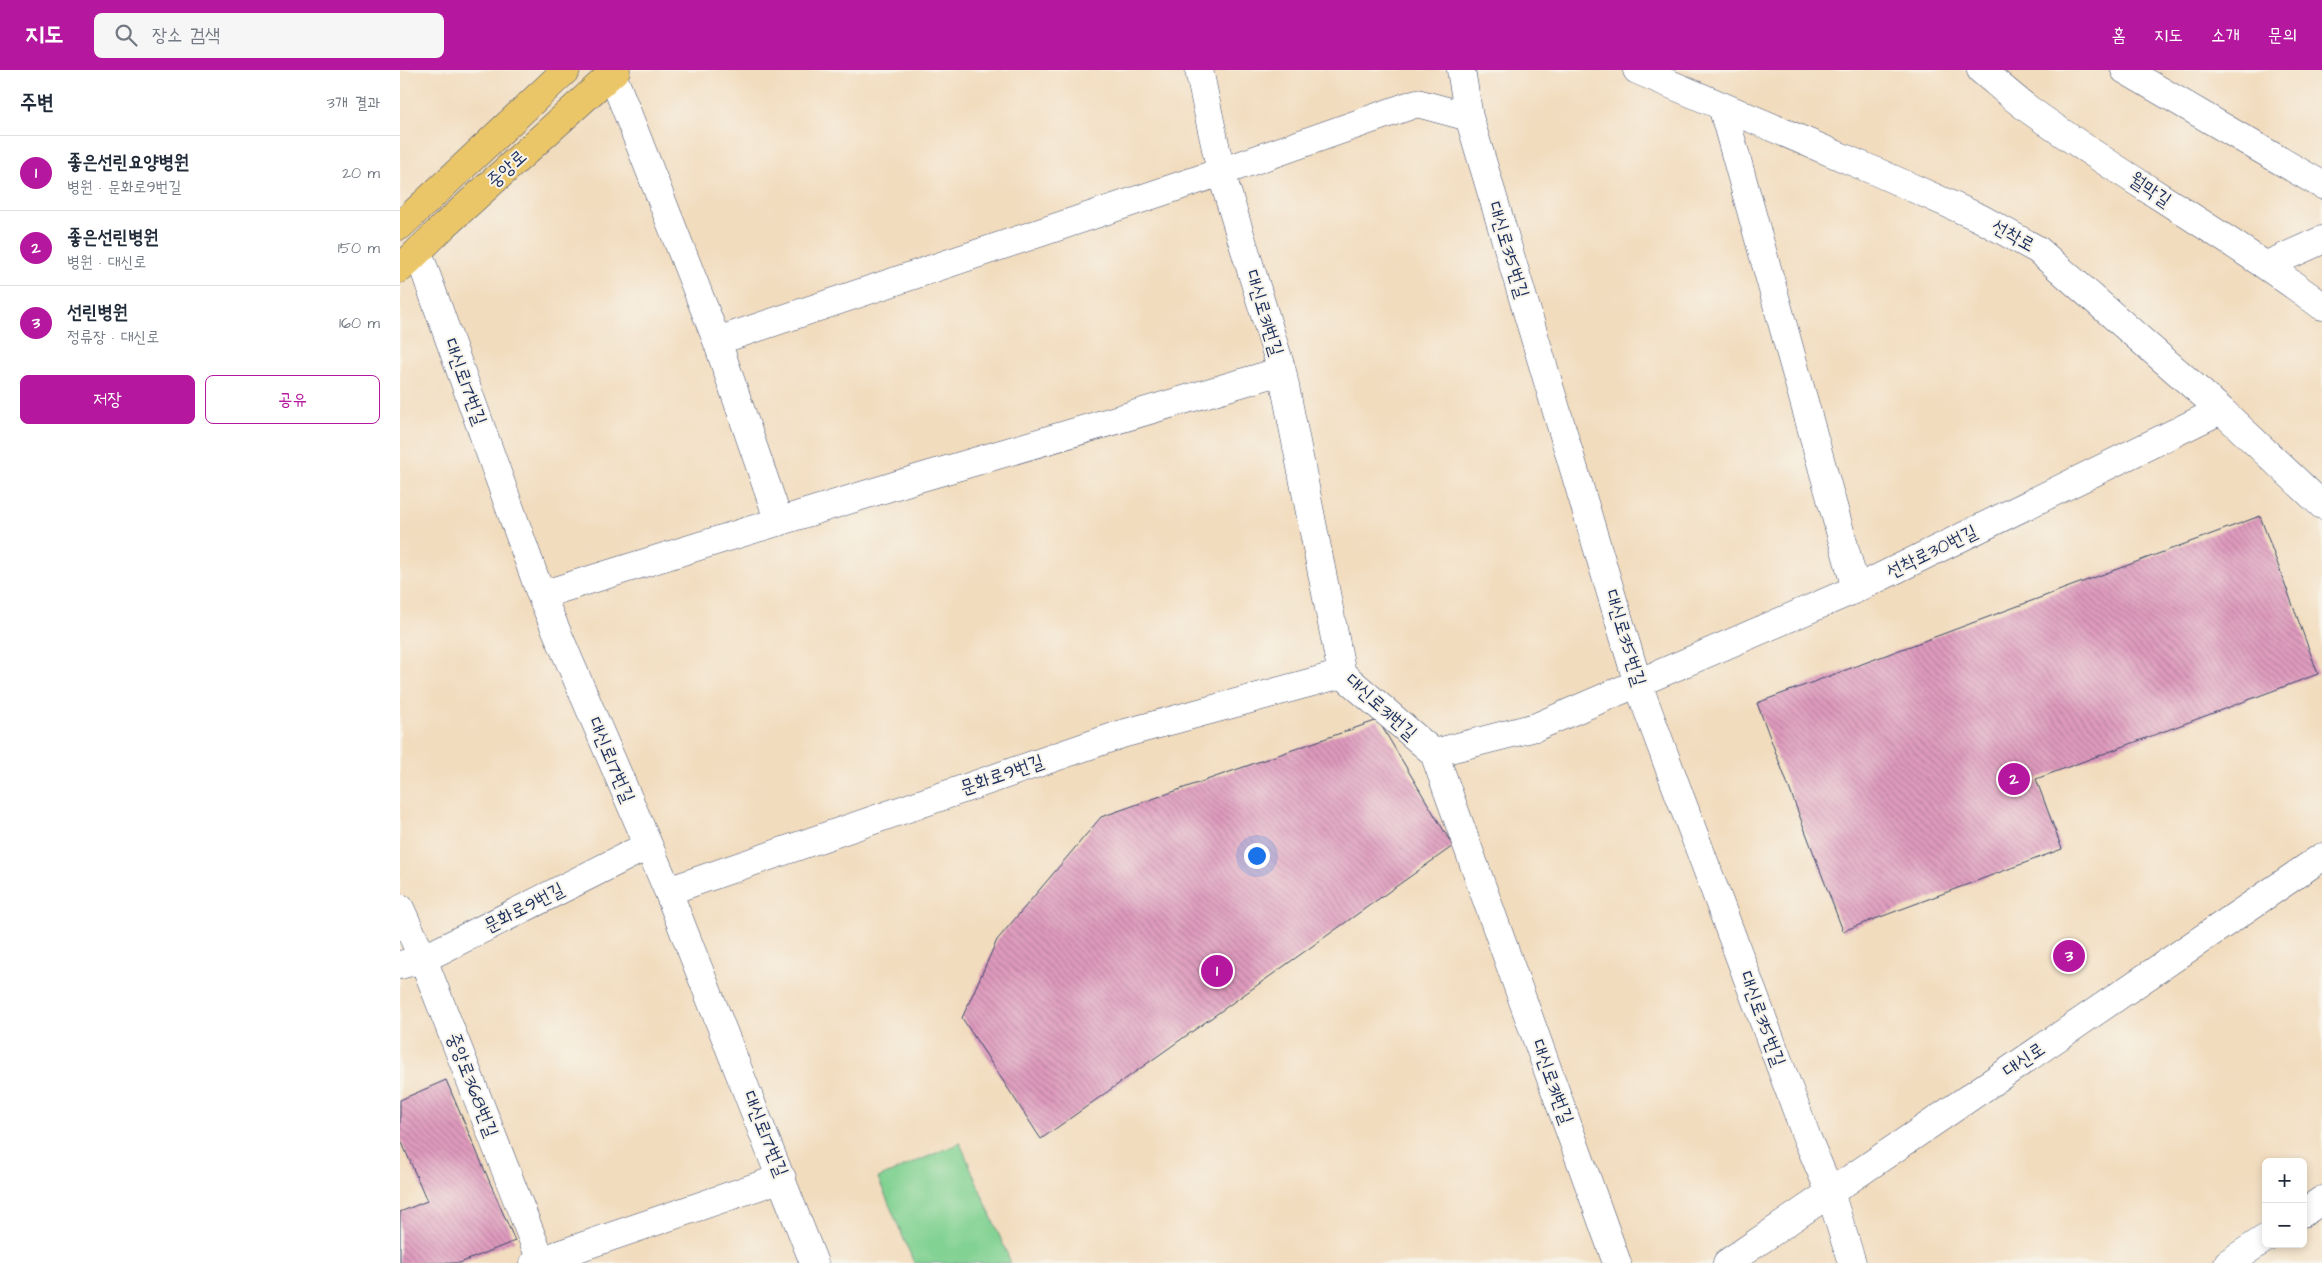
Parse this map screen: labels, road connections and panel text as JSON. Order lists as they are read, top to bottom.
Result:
{
  "streets": {
    "main road": ["중앙로"],
    "street": [
      "월막길",
      "선착로",
      "대신로35번길",
      "대신로31번길",
      "대신로17번길",
      "선착로30번길",
      "문화로9번길",
      "대신로",
      "중앙로368번길"
    ]
  },
  "crossings": [
    ["중앙로", "대신로17번길"],
    ["선착로", "선착로30번길"],
    ["대신로35번길", "선착로30번길"],
    ["대신로35번길", "대신로"],
    ["대신로31번길", "선착로30번길"],
    ["대신로31번길", "문화로9번길"],
    ["대신로17번길", "문화로9번길"],
    ["문화로9번길", "중앙로368번길"]
  ],
  "page": {
    "header": "지도",
    "search": "장소 검색",
    "nav": [
      "홈",
      "지도",
      "소개",
      "문의"
    ],
    "heading": ["주변", "3개 결과"],
    "list": [
      {
        "mark": "1",
        "name": "좋은선린요양병원",
        "note": "병원 · 문화로9번길",
        "value": "20 m"
      },
      {
        "mark": "2",
        "name": "좋은선린병원",
        "note": "병원 · 대신로",
        "value": "150 m"
      },
      {
        "mark": "3",
        "name": "선린병원",
        "note": "정류장 · 대신로",
        "value": "160 m"
      }
    ],
    "buttons": ["저장", "공유"],
    "pins": ["2", "3", "1"],
    "map_buttons": ["+", "−"]
  }
}
